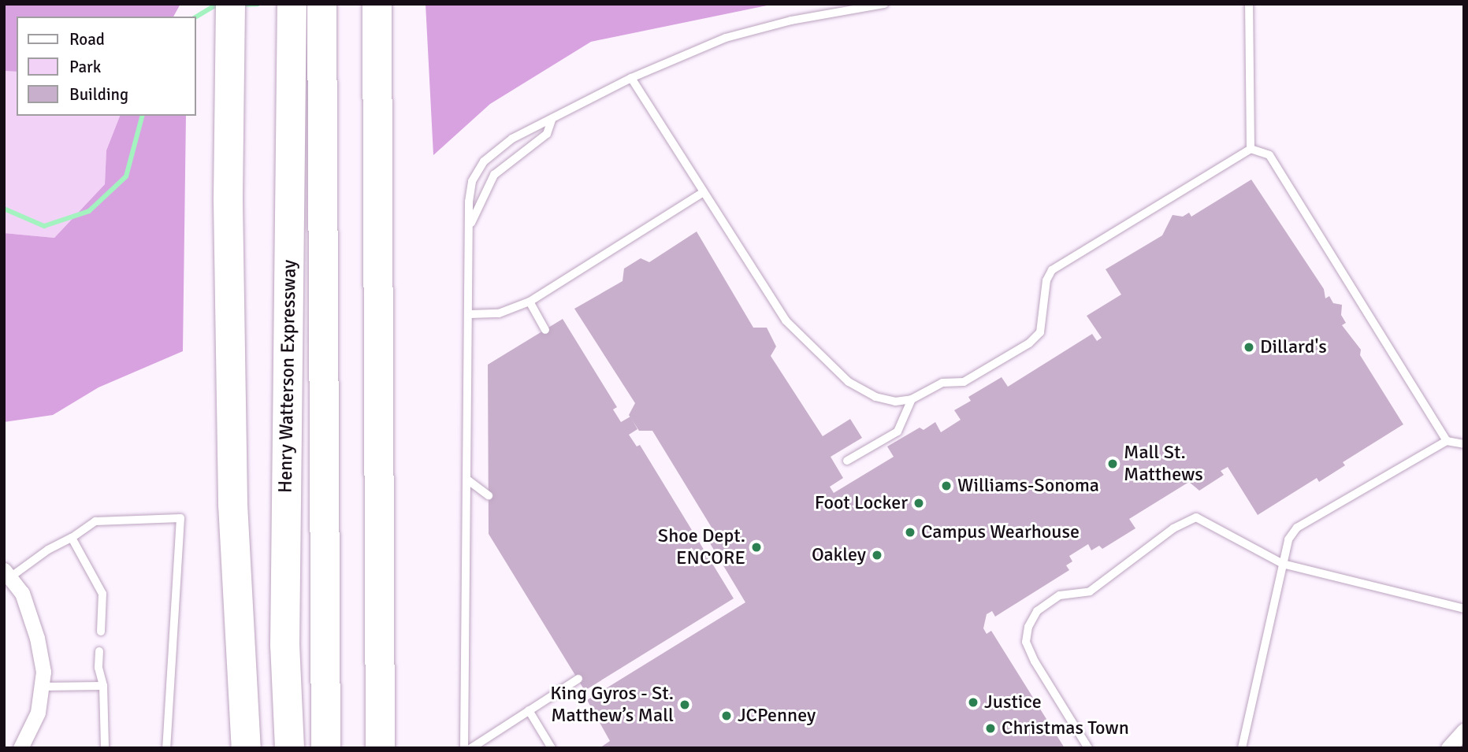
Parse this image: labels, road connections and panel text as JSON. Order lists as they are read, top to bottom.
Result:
{
  "streets": {
    "highway": ["Henry Watterson Expressway"]
  },
  "places": [
    "Dillard's",
    "Mall St. Matthews",
    "Williams-Sonoma",
    "Foot Locker",
    "Campus Wearhouse",
    "Shoe Dept. ENCORE",
    "Oakley",
    "Justice",
    "King Gyros - St. Matthew’s Mall",
    "JCPenney",
    "Christmas Town"
  ],
  "legend": ["Road", "Park", "Building"]
}
